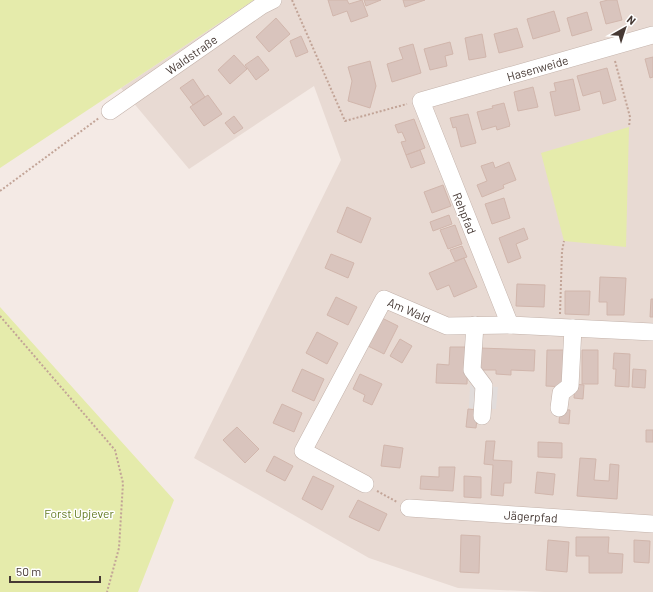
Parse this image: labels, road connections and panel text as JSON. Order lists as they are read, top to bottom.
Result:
{
  "streets": {
    "street": [
      "Waldstraße",
      "Hasenweide",
      "Rehpfad",
      "Am Wald",
      "Jägerpfad"
    ]
  },
  "crossings": [
    ["Hasenweide", "Rehpfad"],
    ["Rehpfad", "Am Wald"]
  ],
  "parks": ["Forst Upjever"],
  "scale_bar": "50 m",
  "north": "top right"
}
